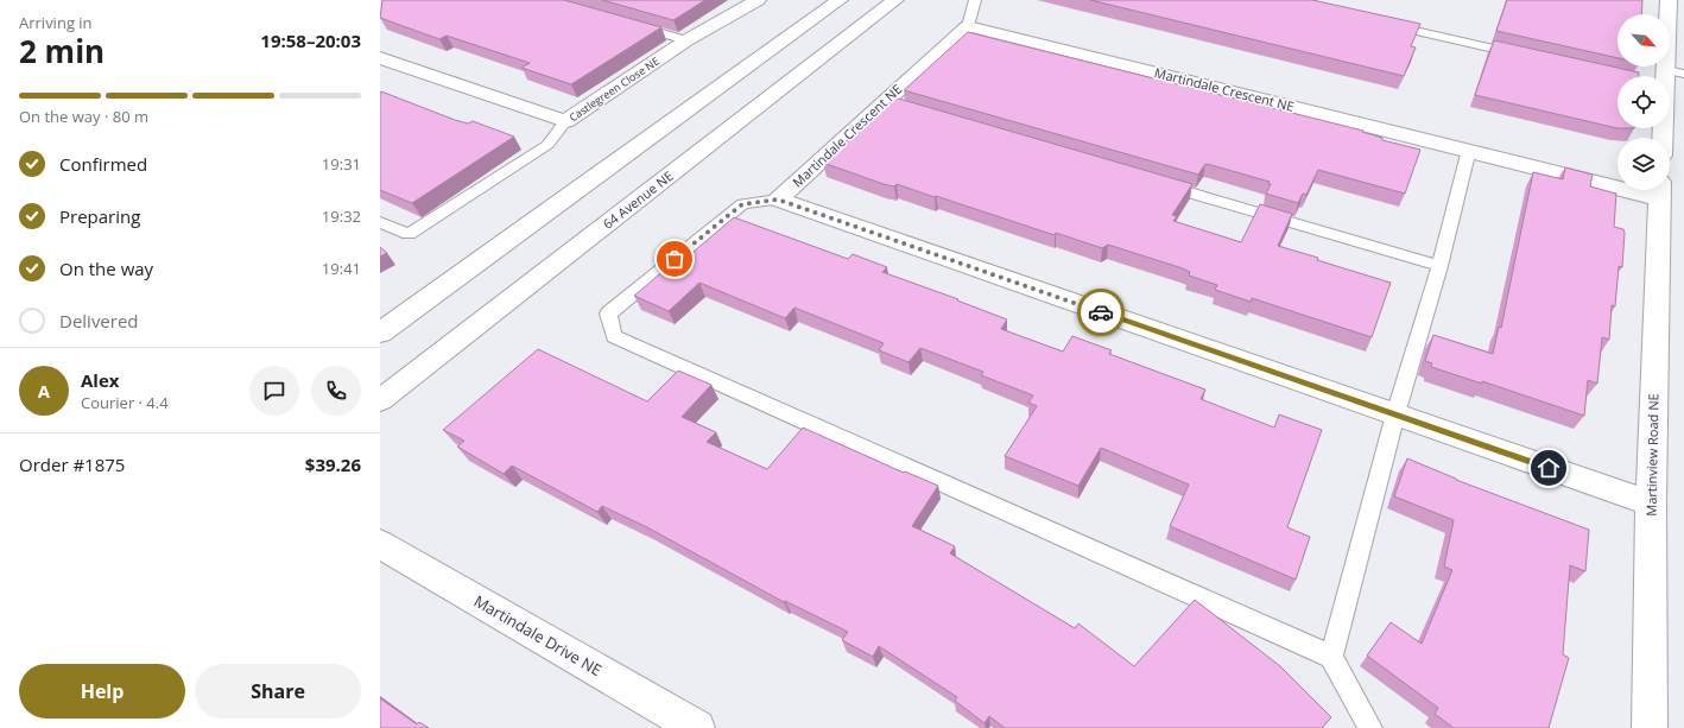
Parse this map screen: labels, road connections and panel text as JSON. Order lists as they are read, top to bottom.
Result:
{
  "streets": {
    "street": [
      "Castlegreen Close NE",
      "Martindale Crescent NE",
      "64 Avenue NE",
      "Martinview Road NE",
      "Martindale Drive NE"
    ]
  },
  "crossings": [
    ["Martindale Crescent NE", "Martinview Road NE"]
  ],
  "north": "bottom right",
  "page": {
    "heading": ["2 min", "Arriving in", "19:58–20:03"],
    "panel": [
      "Alex",
      "Courier · 4.4",
      "Order #1875",
      "$39.26"
    ],
    "bar": "On the way · 80 m",
    "list": [
      ["Confirmed", "19:31"],
      ["Preparing", "19:32"],
      ["On the way", "19:41"],
      "Delivered"
    ],
    "round": "A",
    "buttons": ["Help", "Share"]
  }
}
